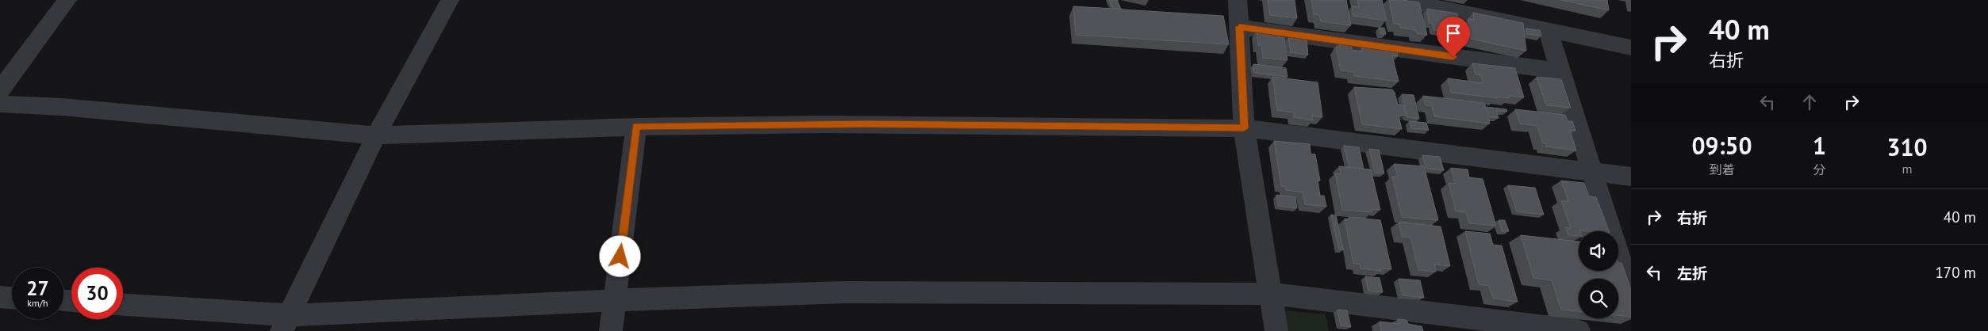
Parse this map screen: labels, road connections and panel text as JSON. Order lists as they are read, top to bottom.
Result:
{
  "page": {
    "turn": ["40 m", "右折"],
    "eta": [
      "09:50",
      "到着",
      "1",
      "分",
      "310",
      "m"
    ],
    "list": [
      {
        "name": "右折",
        "value": "40 m"
      },
      {
        "name": "左折",
        "value": "170 m"
      }
    ],
    "speed": "27 km/h",
    "limit": "30"
  }
}
